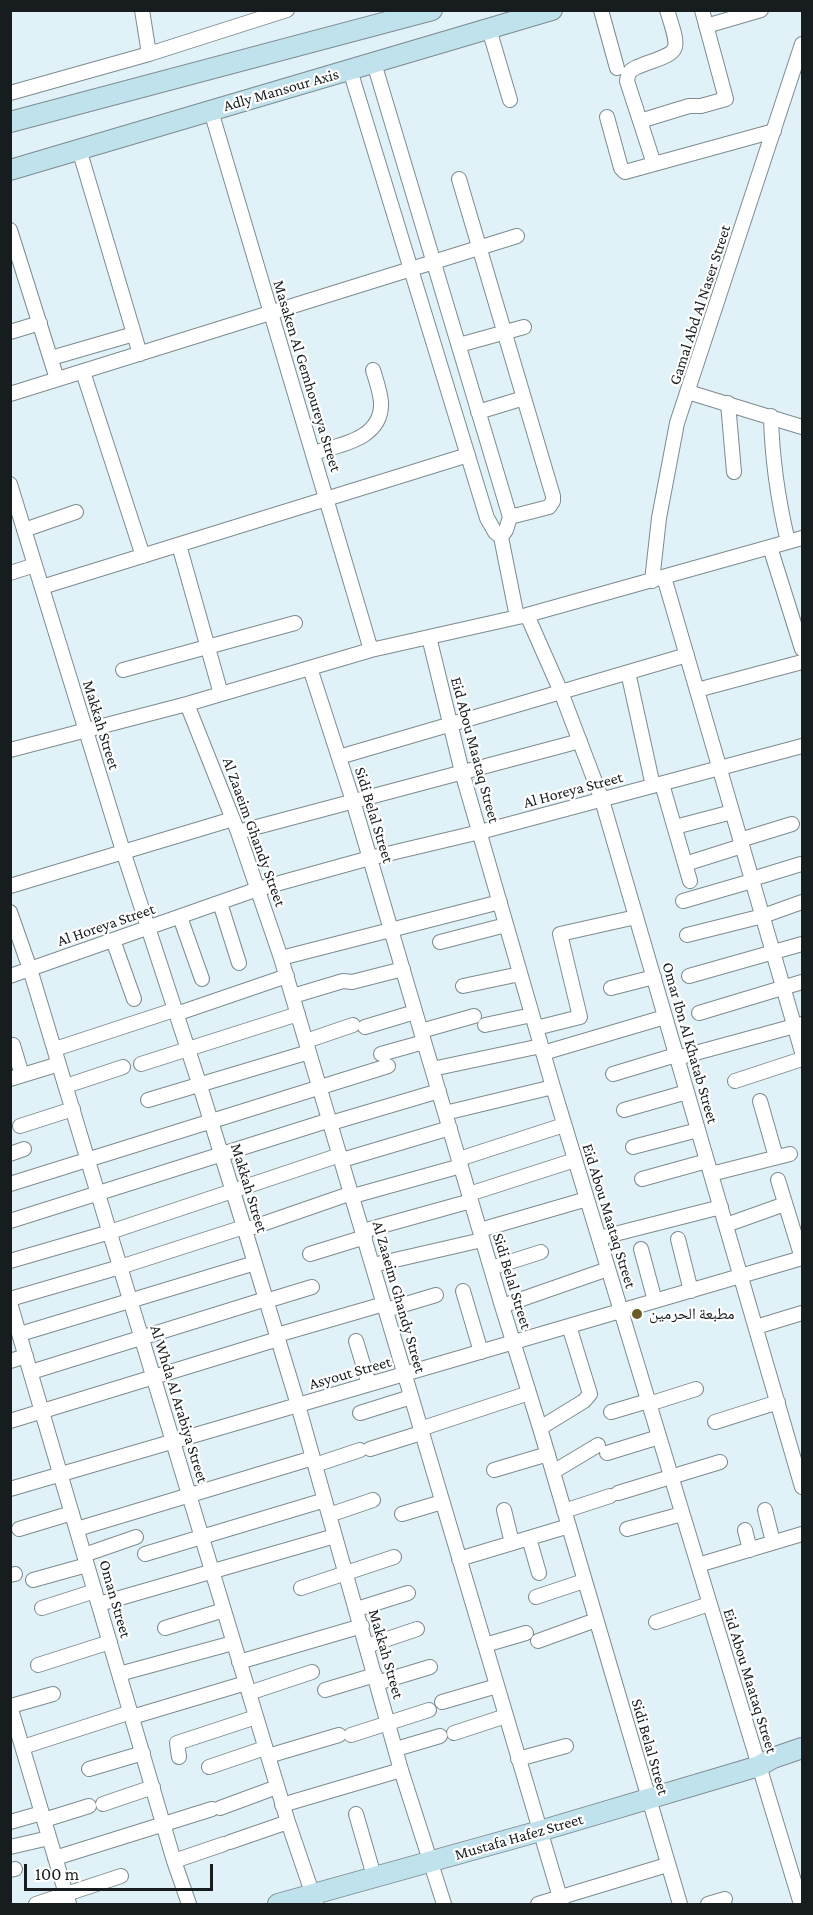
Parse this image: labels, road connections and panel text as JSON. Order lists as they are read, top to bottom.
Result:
{
  "streets": {
    "main road": ["Adly Mansour Axis", "Mustafa Hafez Street"],
    "street": [
      "Gamal Abd Al Naser Street",
      "Masaken Al Gemhoureya Street",
      "Makkah Street",
      "Eid Abou Maataq Street",
      "Al Horeya Street",
      "Sidi Belal Street",
      "Al Zaaeim Ghandy Street",
      "Omar Ibn Al Khatab Street",
      "Asyout Street",
      "Al Whda Al Arabiya Street",
      "Oman Street"
    ]
  },
  "crossings": [
    ["Adly Mansour Axis", "Masaken Al Gemhoureya Street"],
    ["Makkah Street", "Al Horeya Street"],
    ["Makkah Street", "Asyout Street"],
    ["Makkah Street", "Mustafa Hafez Street"],
    ["Eid Abou Maataq Street", "Al Horeya Street"],
    ["Eid Abou Maataq Street", "Asyout Street"],
    ["Eid Abou Maataq Street", "Mustafa Hafez Street"],
    ["Al Horeya Street", "Sidi Belal Street"],
    ["Al Horeya Street", "Al Zaaeim Ghandy Street"],
    ["Al Horeya Street", "Omar Ibn Al Khatab Street"],
    ["Al Horeya Street", "Al Whda Al Arabiya Street"],
    ["Sidi Belal Street", "Asyout Street"],
    ["Sidi Belal Street", "Mustafa Hafez Street"],
    ["Al Zaaeim Ghandy Street", "Asyout Street"],
    ["Al Zaaeim Ghandy Street", "Mustafa Hafez Street"],
    ["Omar Ibn Al Khatab Street", "Asyout Street"],
    ["Asyout Street", "Al Whda Al Arabiya Street"],
    ["Asyout Street", "Oman Street"],
    ["Al Whda Al Arabiya Street", "Mustafa Hafez Street"]
  ],
  "places": ["مطبعة الحرمين"],
  "scale_bar": "100 m"
}
